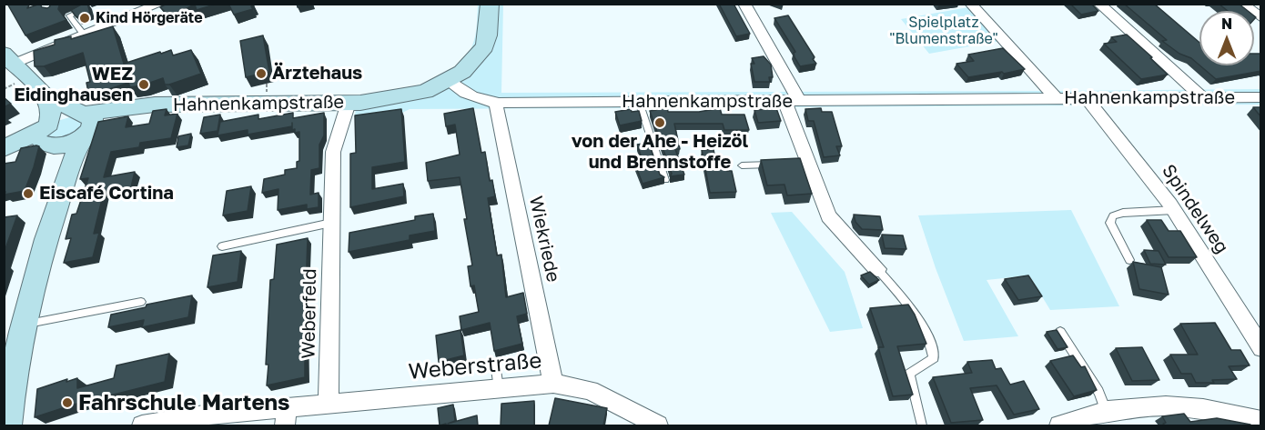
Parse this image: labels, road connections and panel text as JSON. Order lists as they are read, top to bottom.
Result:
{
  "streets": {
    "main road": ["Hahnenkampstraße"],
    "street": [
      "Spindelweg",
      "Wiekriede",
      "Weberfeld",
      "Weberstraße"
    ]
  },
  "crossings": [
    ["Hahnenkampstraße", "Spindelweg"],
    ["Hahnenkampstraße", "Wiekriede"],
    ["Hahnenkampstraße", "Weberfeld"],
    ["Wiekriede", "Weberstraße"],
    ["Weberfeld", "Weberstraße"]
  ],
  "parks": ["Spielplatz \"Blumenstraße\""],
  "places": [
    "Kind Hörgeräte",
    "Ärztehaus",
    "WEZ Eidinghausen",
    "von der Ahe - Heizöl und Brennstoffe",
    "Eiscafé Cortina",
    "Fahrschule Martens"
  ],
  "north": "top"
}
